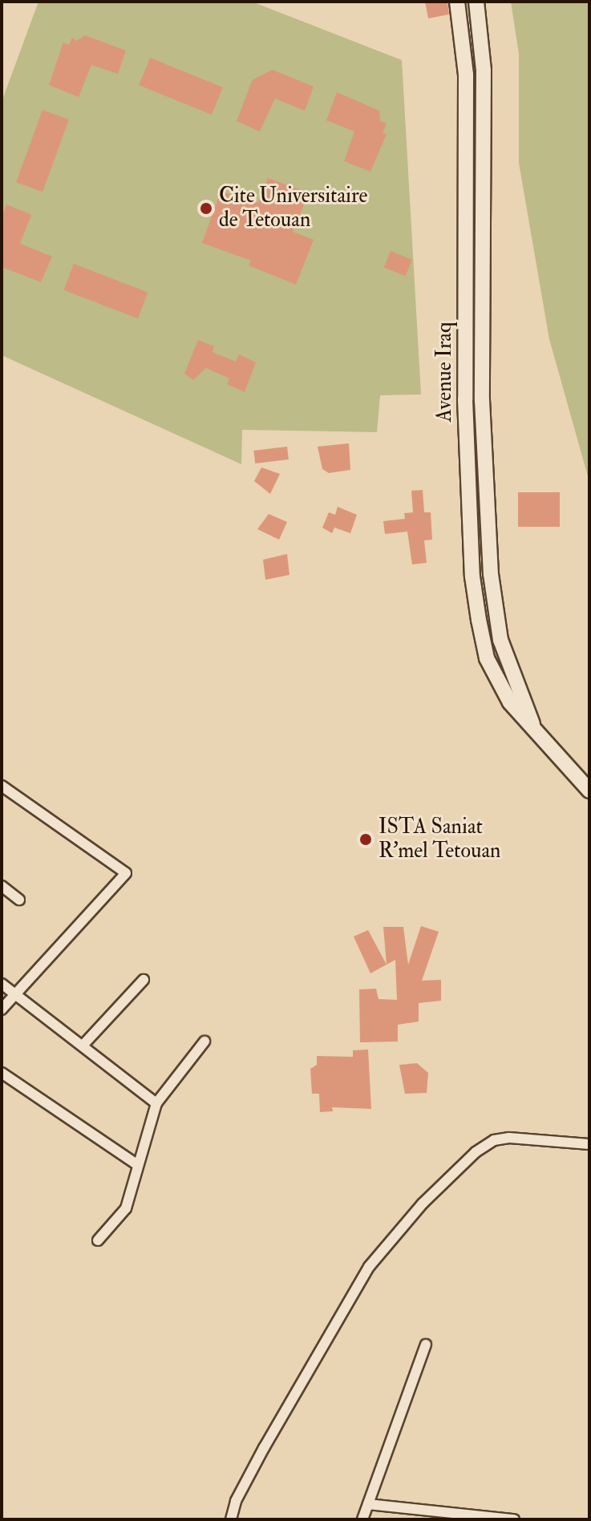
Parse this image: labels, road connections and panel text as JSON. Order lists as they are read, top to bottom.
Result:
{
  "streets": {
    "street": ["Avenue Iraq"]
  },
  "places": ["Cite Universitaire de Tetouan", "ISTA Saniat R’mel Tetouan"]
}
